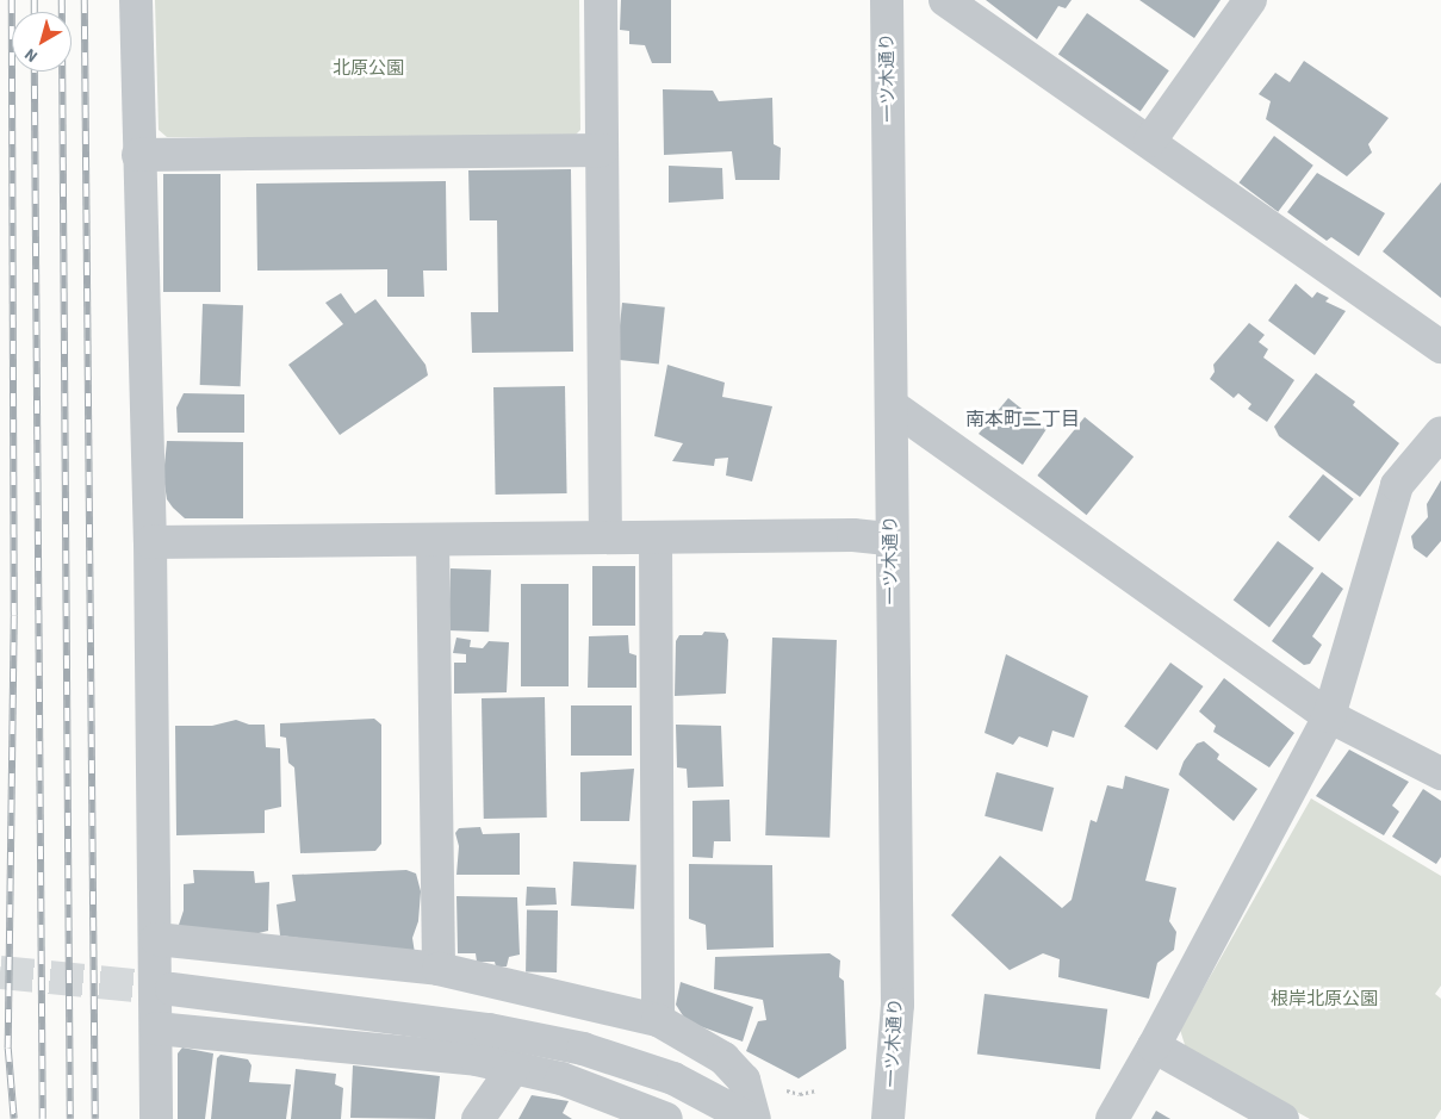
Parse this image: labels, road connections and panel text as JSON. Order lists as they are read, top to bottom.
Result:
{
  "streets": {
    "street": ["一ツ木通り"]
  },
  "districts": ["南本町二丁目"],
  "parks": ["北原公園", "根岸北原公園"],
  "north": "bottom left"
}
